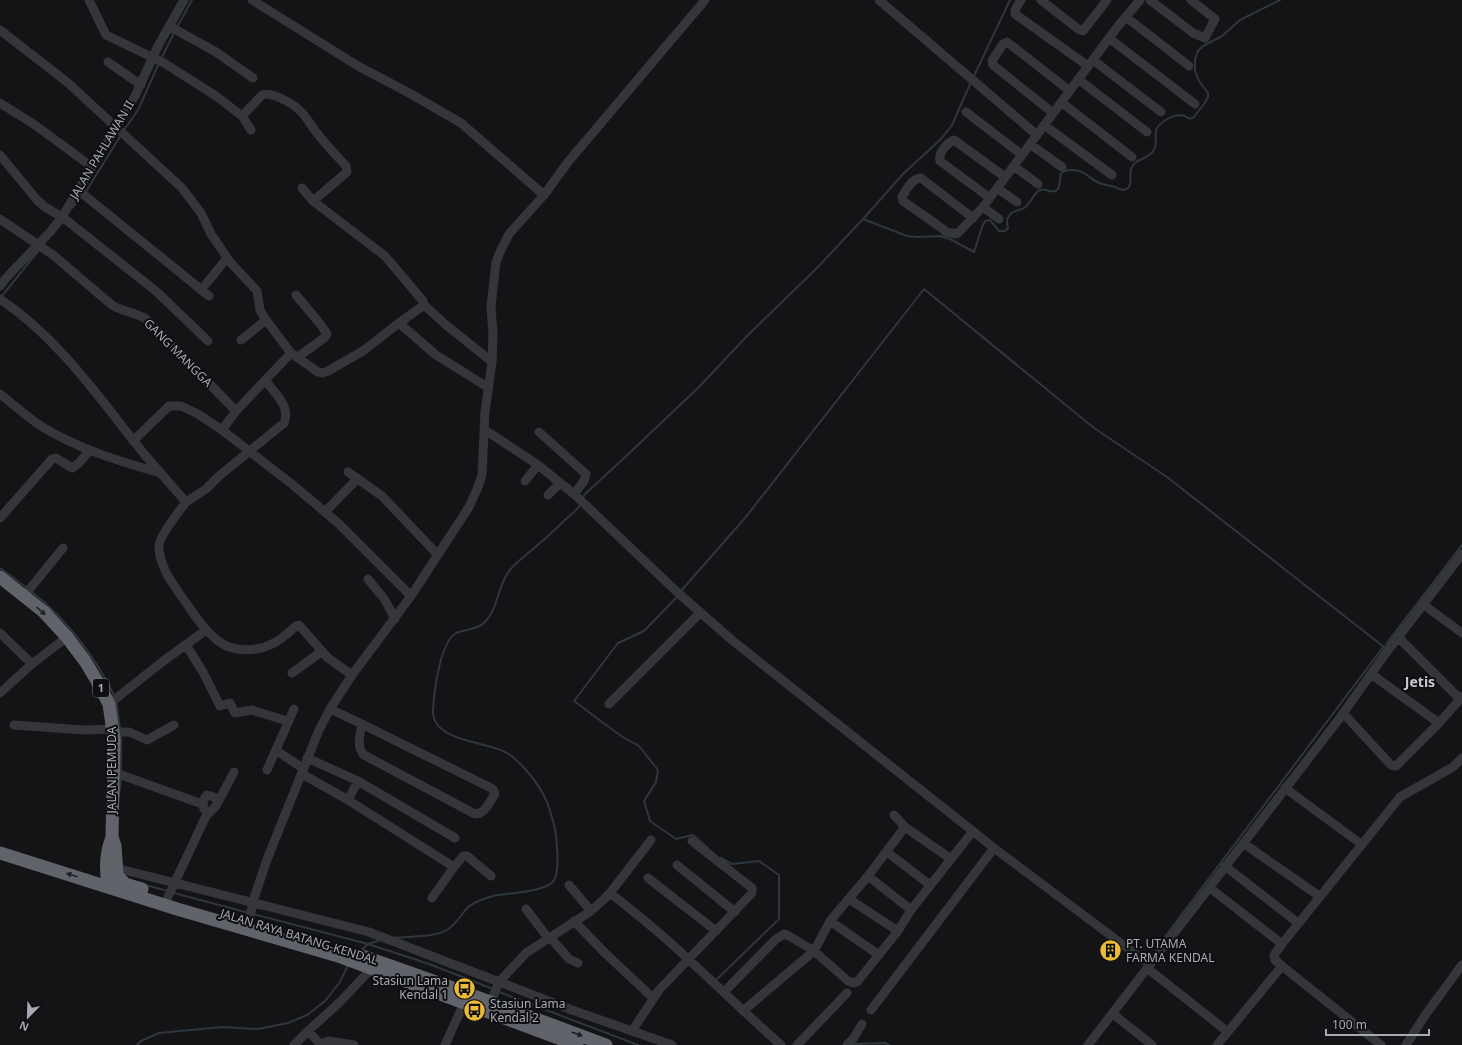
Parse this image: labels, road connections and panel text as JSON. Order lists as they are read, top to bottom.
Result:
{
  "streets": {
    "highway": ["1", "JALAN PEMUDA", "JALAN RAYA BATANG-KENDAL"],
    "street": ["JALAN PAHLAWAN II", "GANG MANGGA"]
  },
  "crossings": [
    ["JALAN PAHLAWAN II", "GANG MANGGA"],
    ["1", "JALAN PEMUDA"],
    ["1", "JALAN RAYA BATANG-KENDAL"],
    ["JALAN PEMUDA", "JALAN RAYA BATANG-KENDAL"]
  ],
  "districts": ["Jetis"],
  "places": {
    "building": ["PT. UTAMA FARMA KENDAL"],
    "bus stop": ["Stasiun Lama Kendal 1", "Stasiun Lama Kendal 2"]
  },
  "scale_bar": "100 m",
  "north": "bottom left"
}
